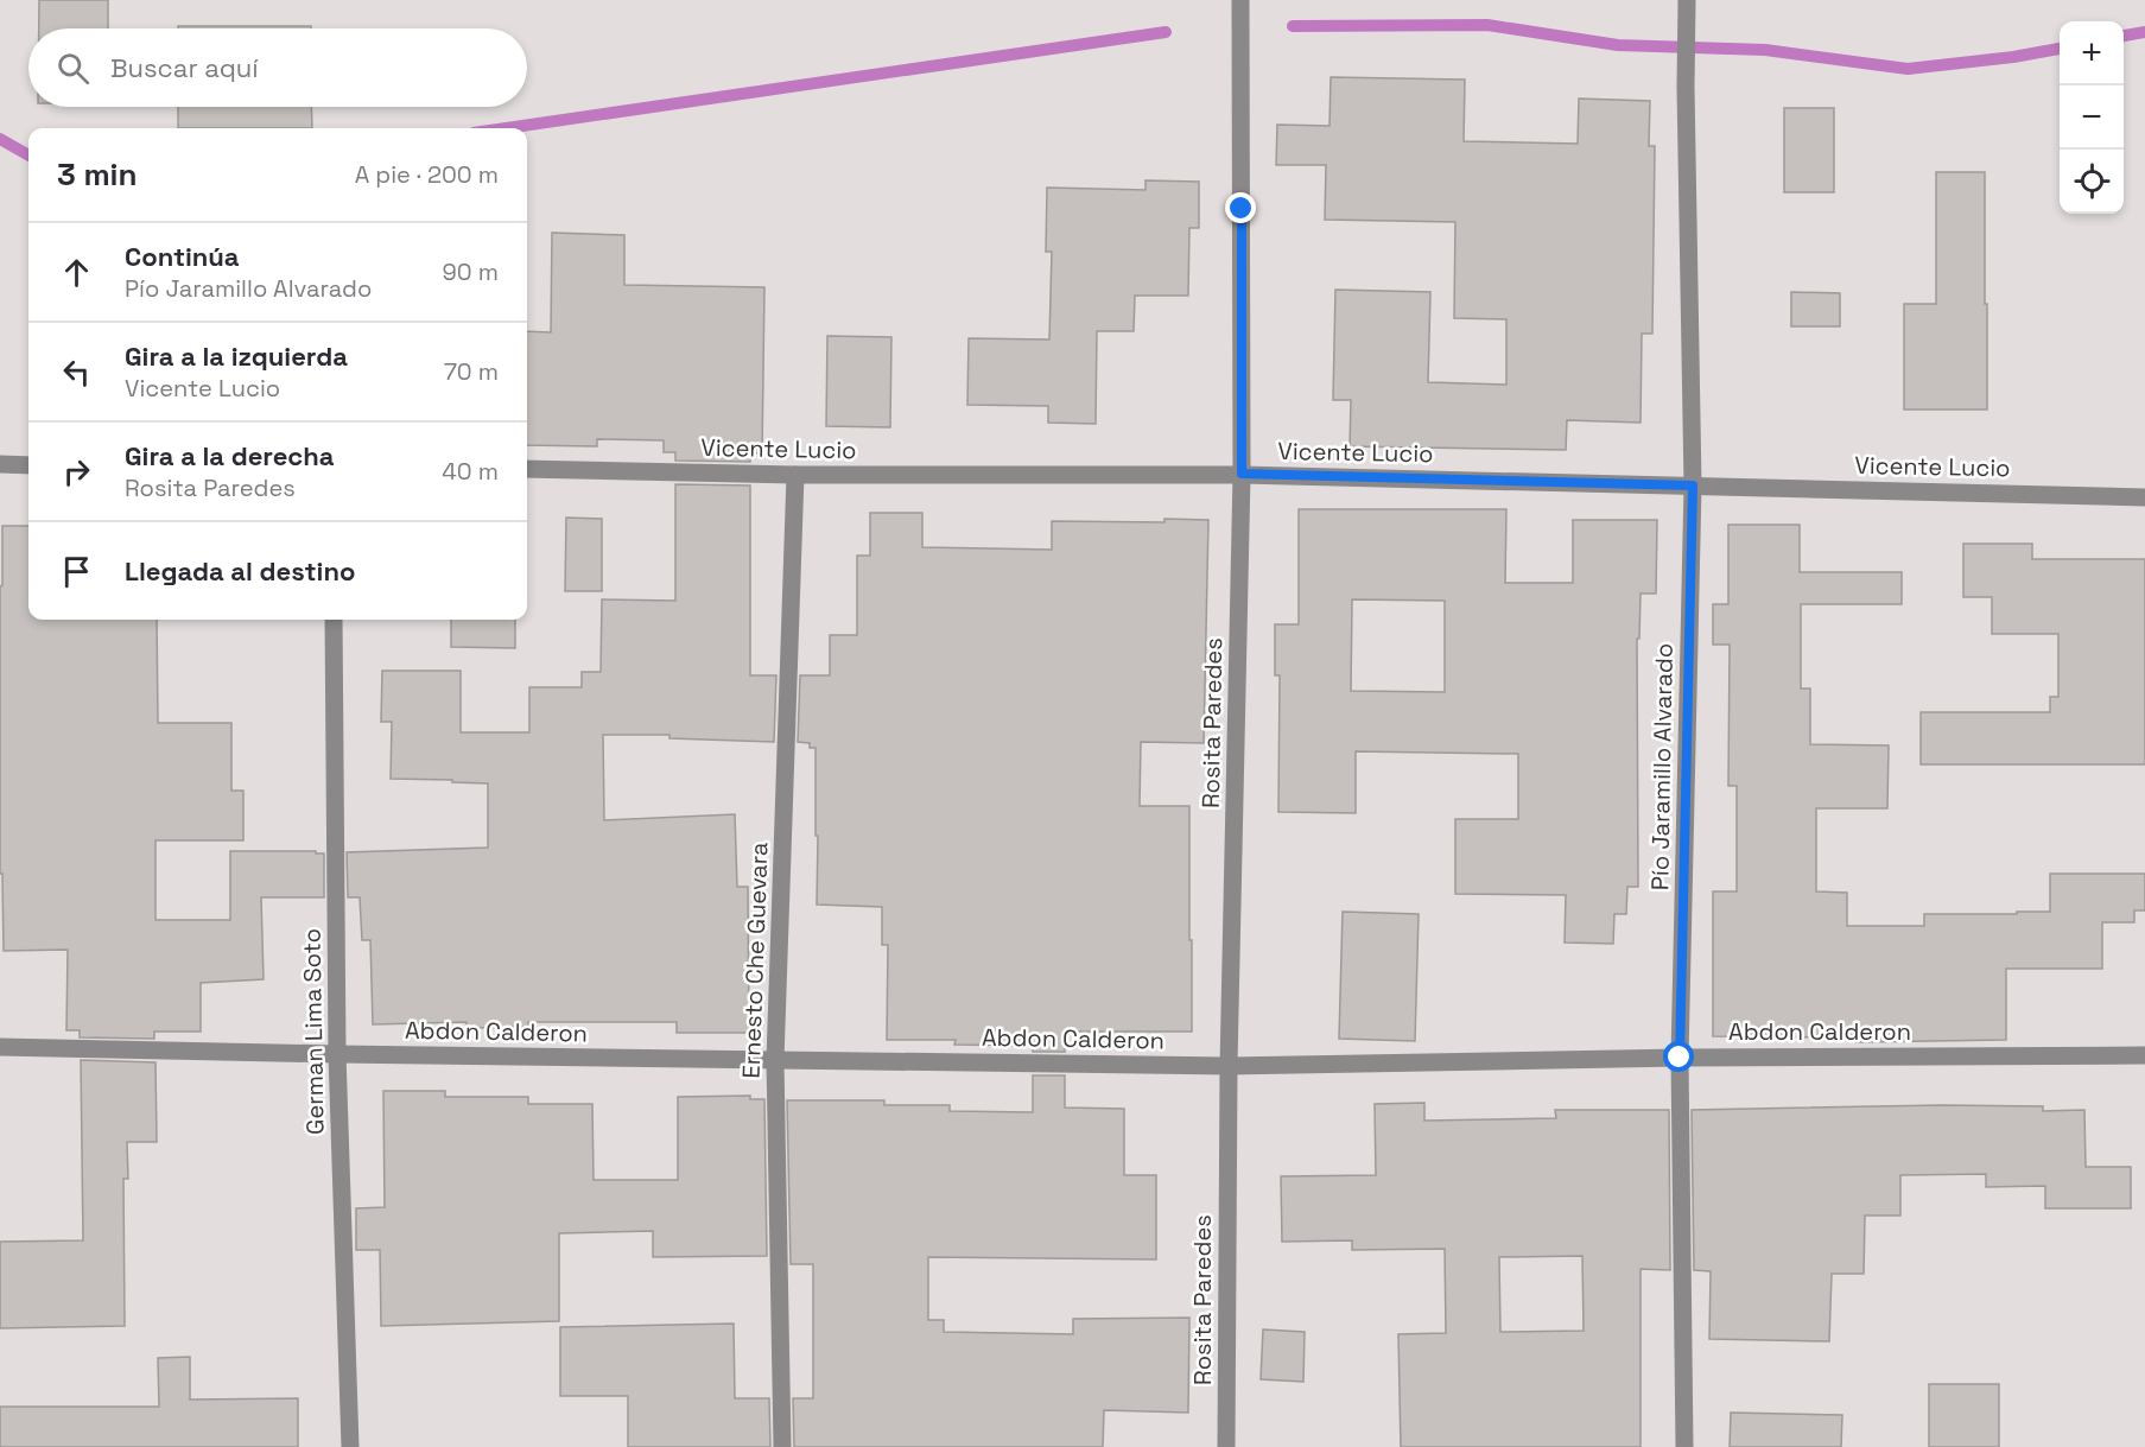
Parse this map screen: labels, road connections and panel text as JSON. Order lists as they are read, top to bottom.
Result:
{
  "streets": {
    "street": [
      "Vicente Lucio",
      "Rosita Paredes",
      "Pío Jaramillo Alvarado",
      "Ernesto Che Guevara",
      "German Lima Soto",
      "Abdon Calderon"
    ]
  },
  "crossings": [
    ["Vicente Lucio", "Rosita Paredes"],
    ["Vicente Lucio", "Pío Jaramillo Alvarado"],
    ["Vicente Lucio", "Ernesto Che Guevara"],
    ["Rosita Paredes", "Abdon Calderon"],
    ["Pío Jaramillo Alvarado", "Abdon Calderon"],
    ["Ernesto Che Guevara", "Abdon Calderon"],
    ["German Lima Soto", "Abdon Calderon"]
  ],
  "page": {
    "map_buttons": ["+", "−"],
    "search": "Buscar aquí",
    "heading": ["3 min", "A pie · 200 m"],
    "list": [
      ["Continúa", "Pío Jaramillo Alvarado", "90 m"],
      ["Gira a la izquierda", "Vicente Lucio", "70 m"],
      ["Gira a la derecha", "Rosita Paredes", "40 m"],
      "Llegada al destino"
    ]
  }
}
